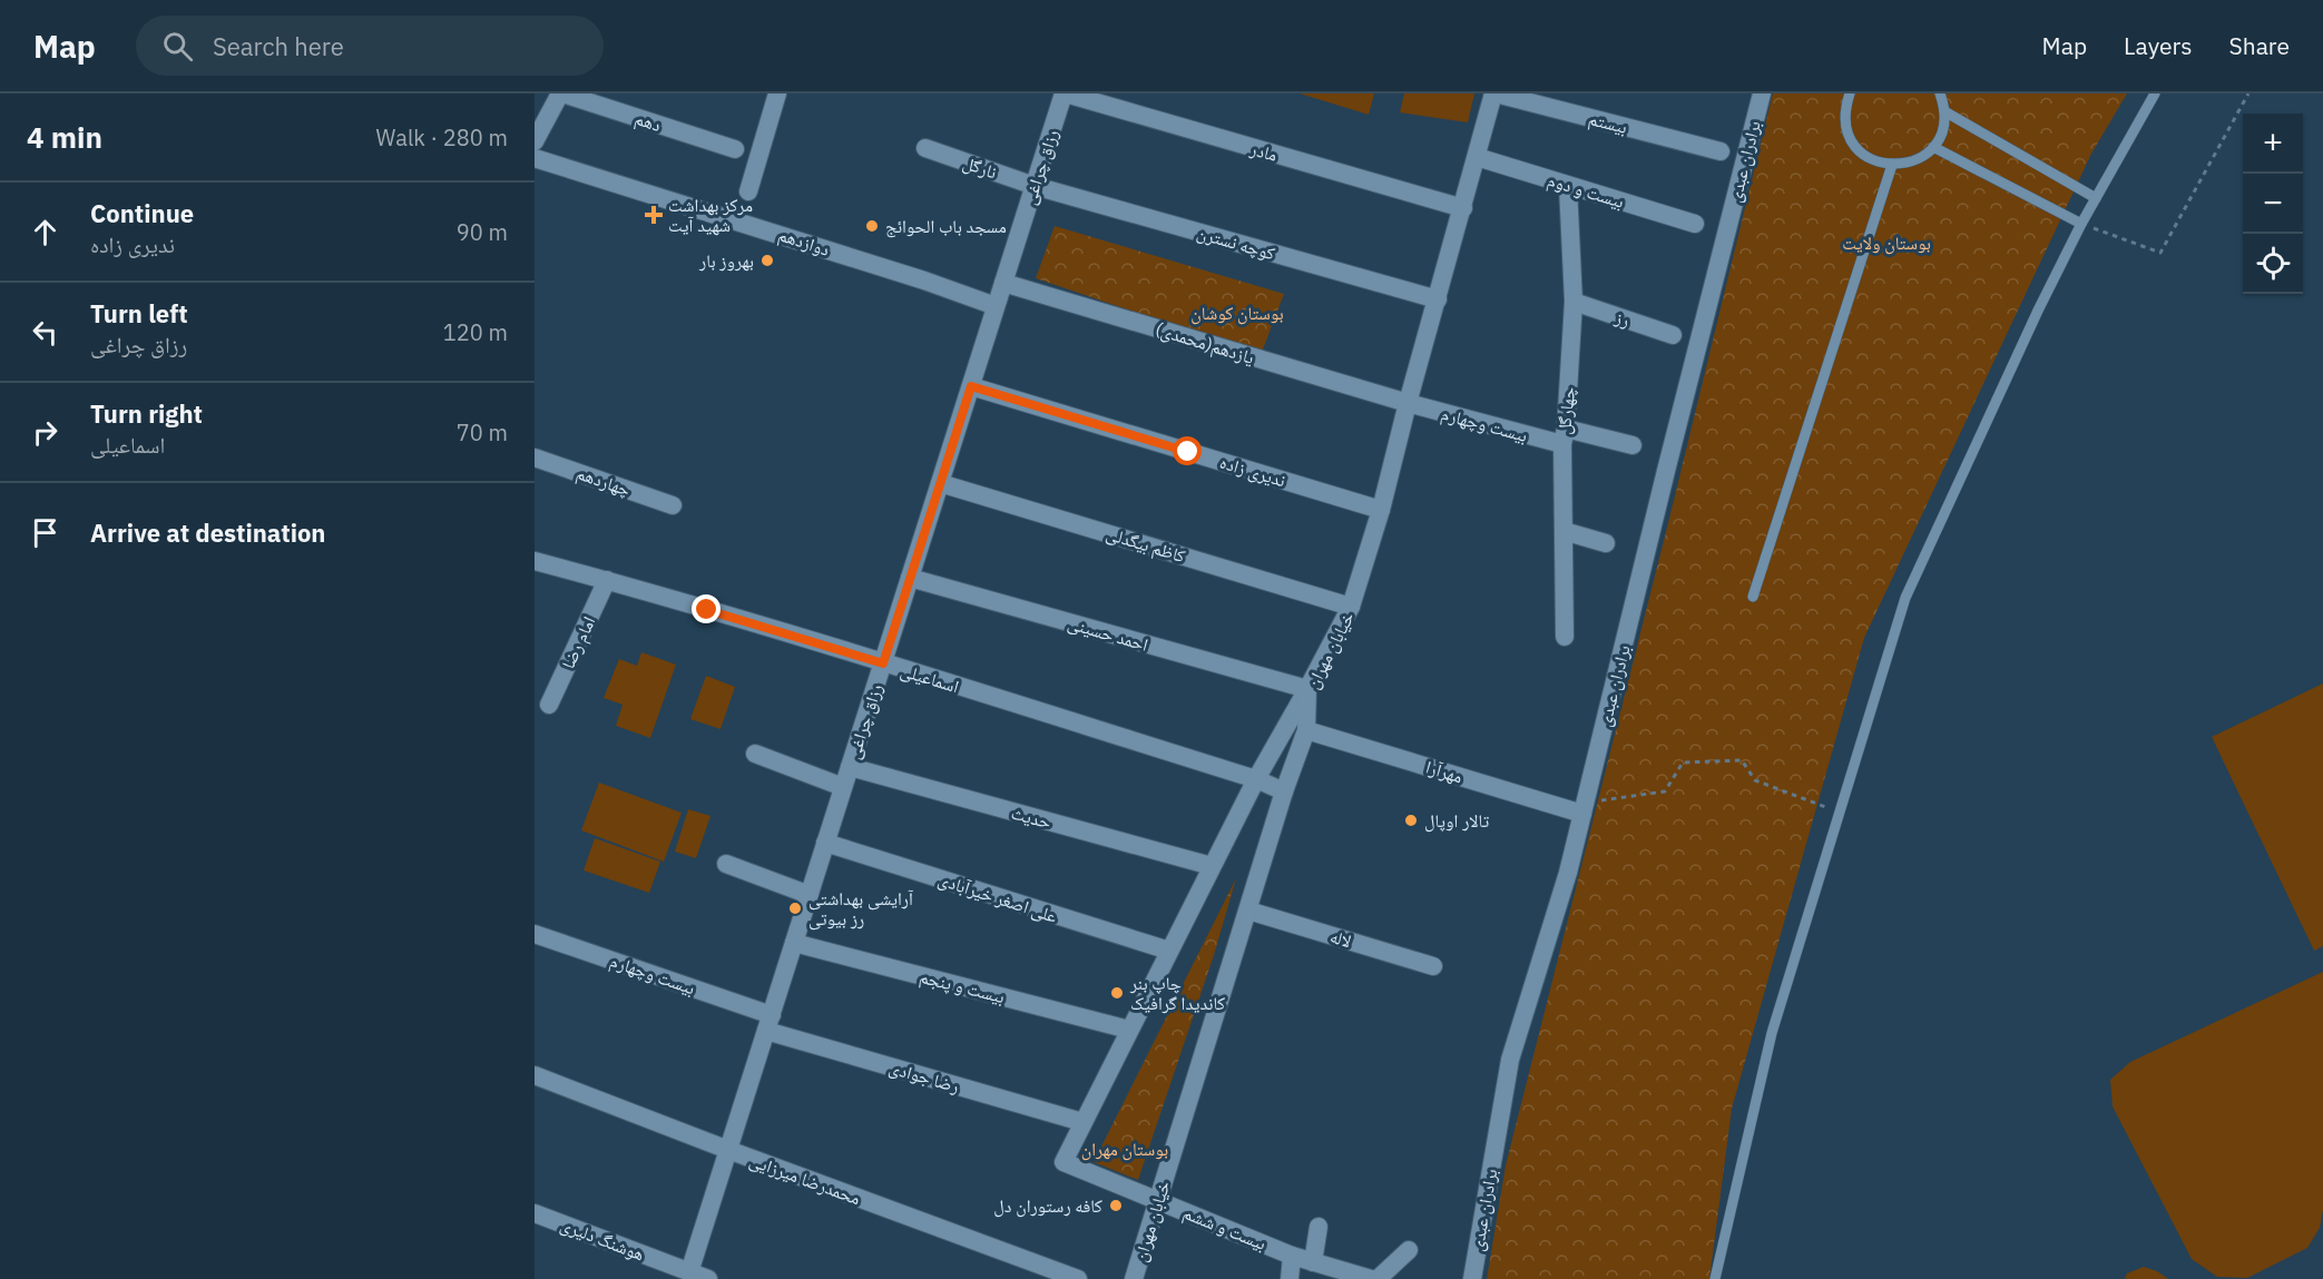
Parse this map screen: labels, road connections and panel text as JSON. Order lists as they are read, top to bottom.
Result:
{
  "streets": {
    "street": [
      "دهم",
      "بیستم",
      "مادر",
      "برادران عبدی",
      "نارگل",
      "رزاق چراغی",
      "بیست و دوم",
      "دوازدهم",
      "کوچه نسترن",
      "رز",
      "یازدهم(محمدی)",
      "چهارگل",
      "بیست وچهارم",
      "ندیری زاده",
      "چهاردهم",
      "کاظم بیگدلی",
      "احمد حسینی",
      "امام رضا",
      "خیابان مهران",
      "اسماعیلی",
      "مهرآرا",
      "حدیث",
      "علی اصغر خیرآبادی",
      "لاله",
      "بیست و پنجم",
      "رضا جوادی",
      "محمدرضا میرزایی",
      "بیست و ششم",
      "هوشنگ دلیری"
    ]
  },
  "crossings": [
    ["بیستم", "خیابان مهران"],
    ["مادر", "رزاق چراغی"],
    ["مادر", "خیابان مهران"],
    ["برادران عبدی", "مهرآرا"],
    ["نارگل", "رزاق چراغی"],
    ["نارگل", "کوچه نسترن"],
    ["رزاق چراغی", "دوازدهم"],
    ["رزاق چراغی", "کوچه نسترن"],
    ["رزاق چراغی", "یازدهم(محمدی)"],
    ["رزاق چراغی", "بیست وچهارم"],
    ["رزاق چراغی", "ندیری زاده"],
    ["رزاق چراغی", "کاظم بیگدلی"],
    ["رزاق چراغی", "احمد حسینی"],
    ["رزاق چراغی", "اسماعیلی"],
    ["رزاق چراغی", "حدیث"],
    ["رزاق چراغی", "علی اصغر خیرآبادی"],
    ["رزاق چراغی", "بیست و پنجم"],
    ["رزاق چراغی", "رضا جوادی"],
    ["رزاق چراغی", "محمدرضا میرزایی"],
    ["رزاق چراغی", "هوشنگ دلیری"],
    ["بیست و دوم", "چهارگل"],
    ["بیست و دوم", "خیابان مهران"],
    ["کوچه نسترن", "خیابان مهران"],
    ["رز", "چهارگل"],
    ["یازدهم(محمدی)", "بیست وچهارم"],
    ["یازدهم(محمدی)", "خیابان مهران"],
    ["چهارگل", "بیست وچهارم"],
    ["بیست وچهارم", "خیابان مهران"],
    ["بیست وچهارم", "رضا جوادی"],
    ["ندیری زاده", "خیابان مهران"],
    ["کاظم بیگدلی", "خیابان مهران"],
    ["احمد حسینی", "خیابان مهران"],
    ["امام رضا", "اسماعیلی"],
    ["خیابان مهران", "اسماعیلی"],
    ["خیابان مهران", "مهرآرا"],
    ["خیابان مهران", "لاله"],
    ["خیابان مهران", "بیست و ششم"],
    ["رضا جوادی", "بیست و ششم"]
  ],
  "parks": ["بوستان ولایت", "بوستان کوشان", "بوستان مهران"],
  "places": {
    "health": ["مرکز بهداشت شهید آیت"],
    "other": [
      "مسجد باب الحوائج",
      "بهروز بار",
      "تالار اوپال",
      "آرایشی بهداشتی رز بیوتی",
      "چاپ بنر کاندیدا گرافیک",
      "کافه رستوران دل"
    ]
  },
  "page": {
    "header": "Map",
    "search": "Search here",
    "nav": ["Map", "Layers", "Share"],
    "heading": ["4 min", "Walk · 280 m"],
    "map_buttons": ["+", "−"],
    "list": [
      ["Continue", "ندیری زاده", "90 m"],
      ["Turn left", "رزاق چراغی", "120 m"],
      ["Turn right", "اسماعیلی", "70 m"],
      "Arrive at destination"
    ]
  }
}
